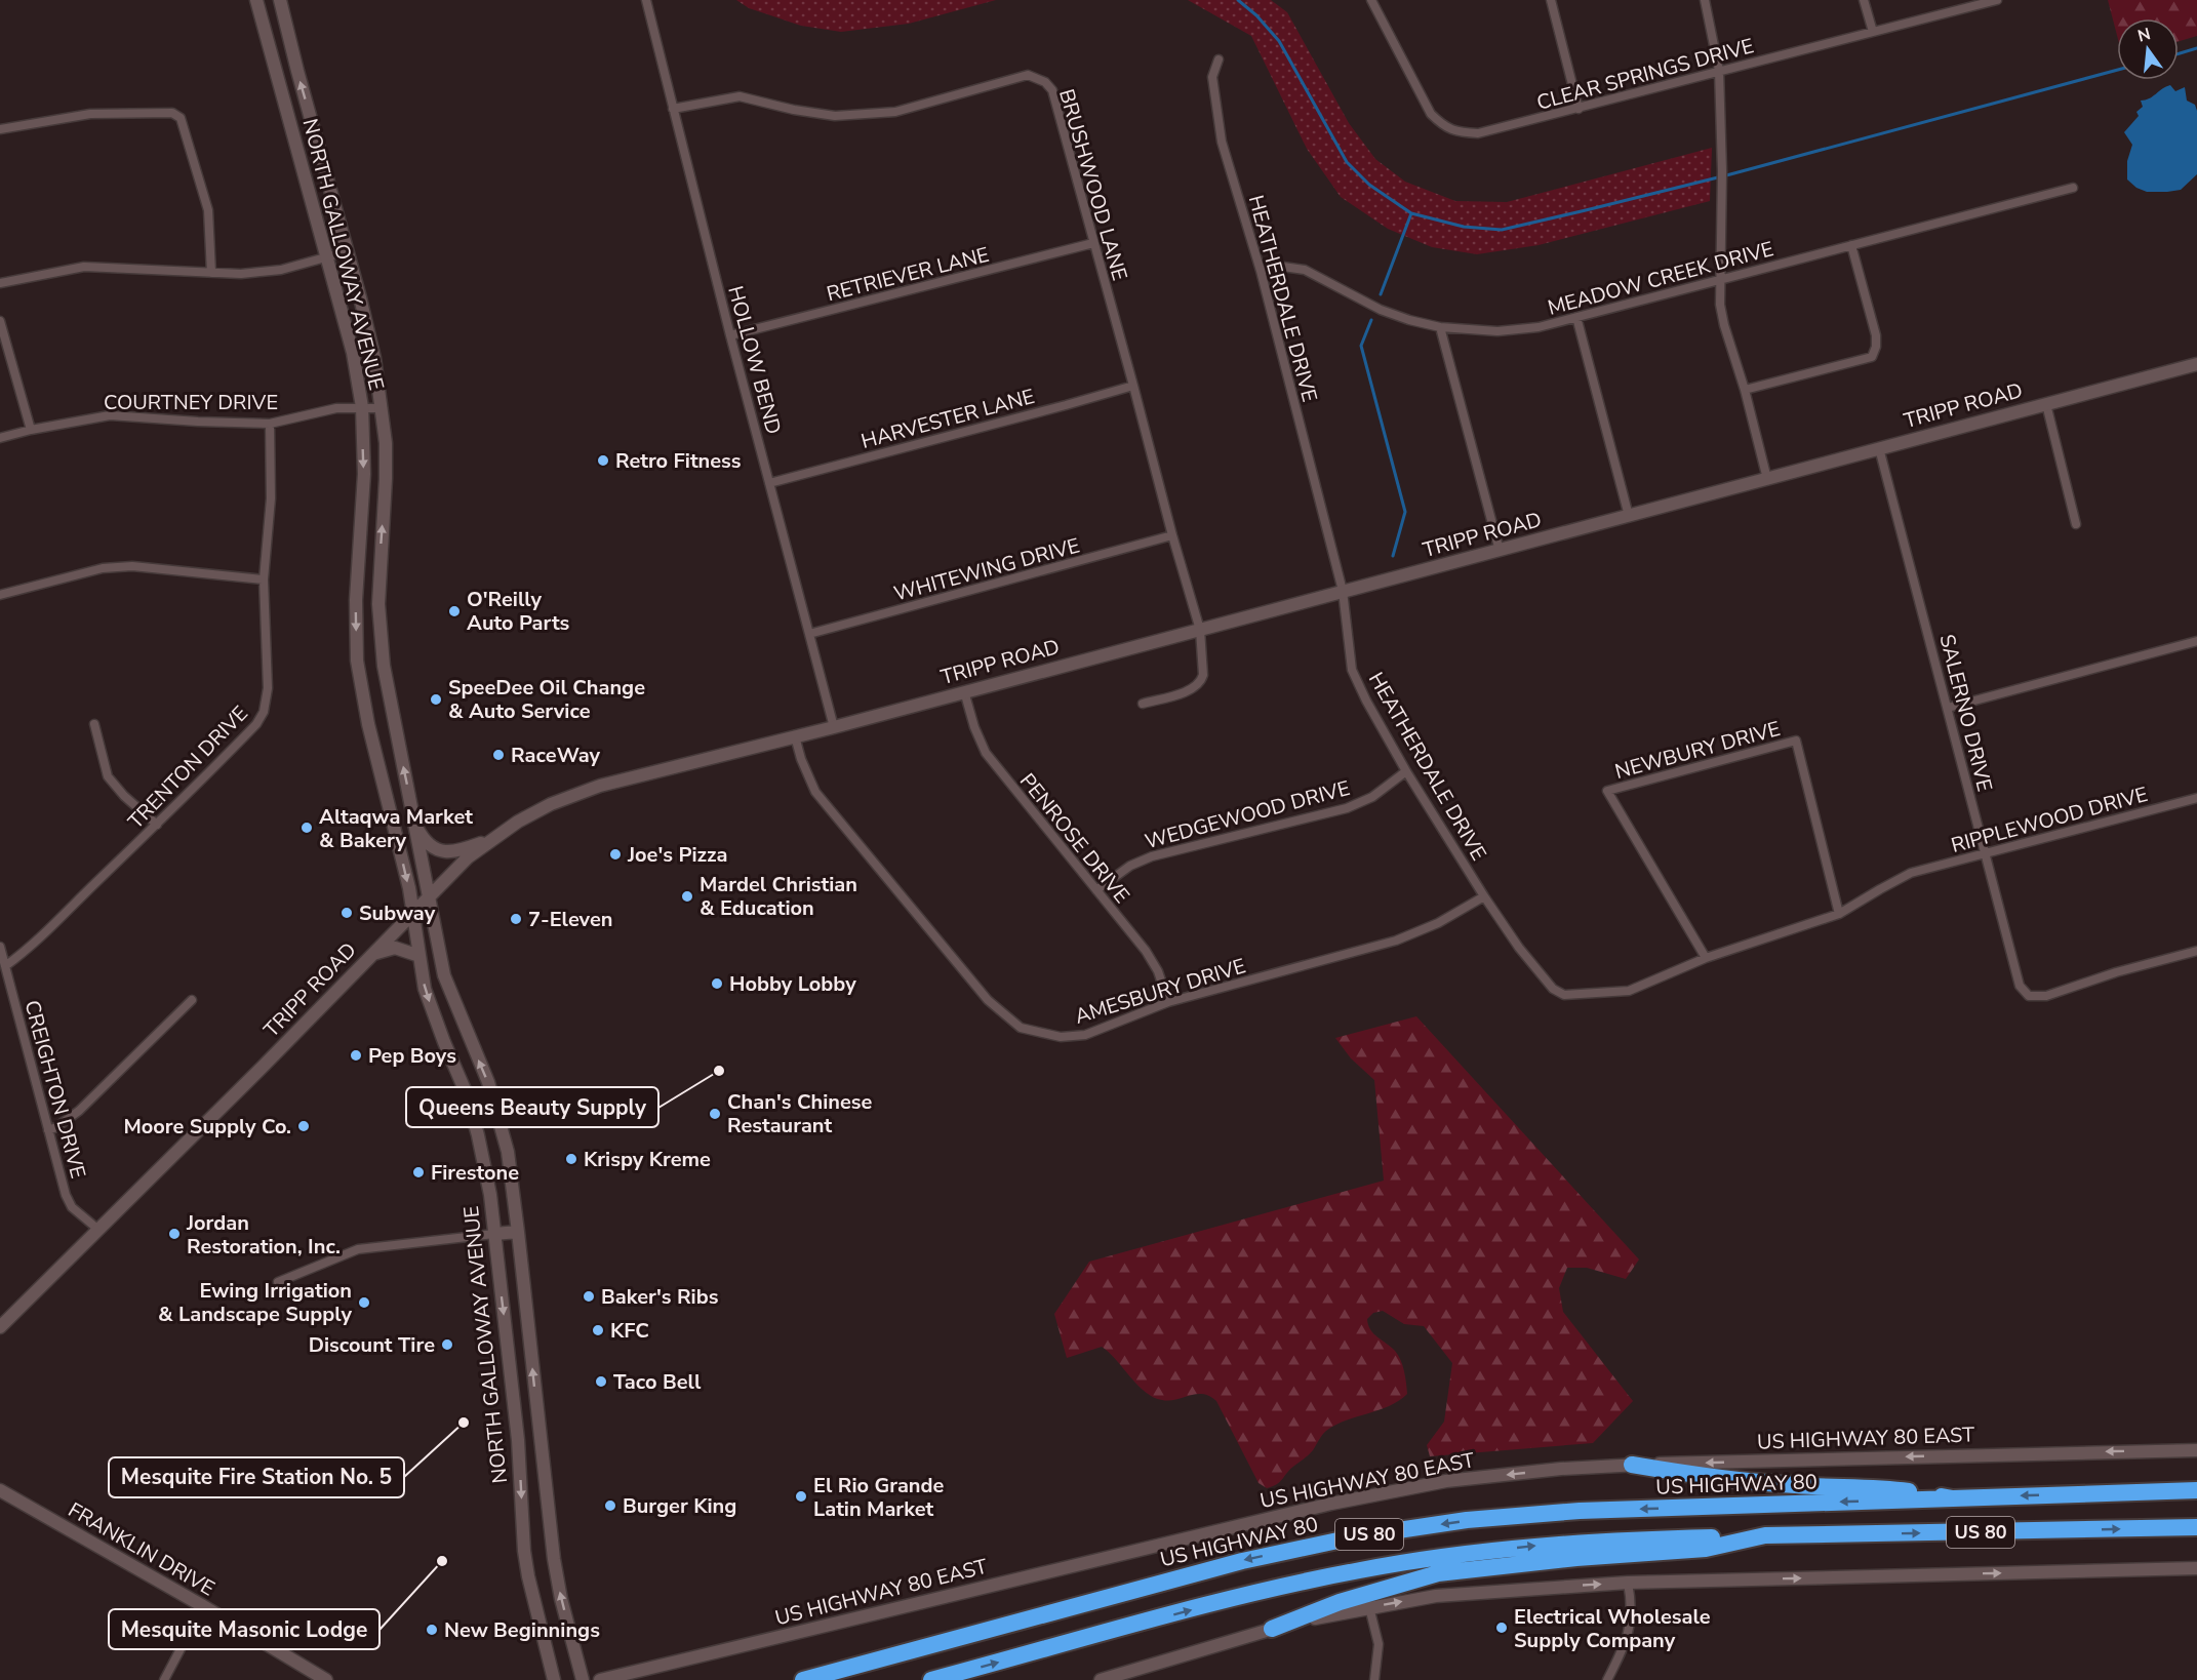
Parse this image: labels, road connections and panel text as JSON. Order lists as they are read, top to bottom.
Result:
{
  "streets": {
    "highway": ["US HIGHWAY 80", "US 80"],
    "main road": [
      "NORTH GALLOWAY AVENUE",
      "TRIPP ROAD",
      "US HIGHWAY 80 EAST",
      "FRANKLIN DRIVE"
    ],
    "street": [
      "CLEAR SPRINGS DRIVE",
      "BRUSHWOOD LANE",
      "RETRIEVER LANE",
      "MEADOW CREEK DRIVE",
      "HEATHERDALE DRIVE",
      "HOLLOW BEND",
      "COURTNEY DRIVE",
      "HARVESTER LANE",
      "WHITEWING DRIVE",
      "SALERNO DRIVE",
      "NEWBURY DRIVE",
      "TRENTON DRIVE",
      "WEDGEWOOD DRIVE",
      "RIPPLEWOOD DRIVE",
      "PENROSE DRIVE",
      "AMESBURY DRIVE",
      "CREIGHTON DRIVE"
    ]
  },
  "crossings": [
    ["BRUSHWOOD LANE", "RETRIEVER LANE"],
    ["BRUSHWOOD LANE", "HOLLOW BEND"],
    ["BRUSHWOOD LANE", "TRIPP ROAD"],
    ["BRUSHWOOD LANE", "HARVESTER LANE"],
    ["BRUSHWOOD LANE", "WHITEWING DRIVE"],
    ["NORTH GALLOWAY AVENUE", "COURTNEY DRIVE"],
    ["NORTH GALLOWAY AVENUE", "TRIPP ROAD"],
    ["RETRIEVER LANE", "HOLLOW BEND"],
    ["MEADOW CREEK DRIVE", "HEATHERDALE DRIVE"],
    ["HEATHERDALE DRIVE", "TRIPP ROAD"],
    ["HEATHERDALE DRIVE", "NEWBURY DRIVE"],
    ["HEATHERDALE DRIVE", "WEDGEWOOD DRIVE"],
    ["HEATHERDALE DRIVE", "RIPPLEWOOD DRIVE"],
    ["HEATHERDALE DRIVE", "AMESBURY DRIVE"],
    ["HOLLOW BEND", "TRIPP ROAD"],
    ["HOLLOW BEND", "HARVESTER LANE"],
    ["HOLLOW BEND", "WHITEWING DRIVE"],
    ["COURTNEY DRIVE", "TRENTON DRIVE"],
    ["TRIPP ROAD", "SALERNO DRIVE"],
    ["TRIPP ROAD", "PENROSE DRIVE"],
    ["TRIPP ROAD", "AMESBURY DRIVE"],
    ["TRIPP ROAD", "CREIGHTON DRIVE"],
    ["SALERNO DRIVE", "RIPPLEWOOD DRIVE"],
    ["TRENTON DRIVE", "CREIGHTON DRIVE"],
    ["WEDGEWOOD DRIVE", "PENROSE DRIVE"],
    ["PENROSE DRIVE", "AMESBURY DRIVE"],
    ["US HIGHWAY 80", "US 80"]
  ],
  "one_way": ["US HIGHWAY 80 EAST"],
  "places": [
    "Retro Fitness",
    "O'Reilly Auto Parts",
    "SpeeDee Oil Change & Auto Service",
    "RaceWay",
    "Altaqwa Market & Bakery",
    "Joe's Pizza",
    "Mardel Christian & Education",
    "Subway",
    "7-Eleven",
    "Hobby Lobby",
    "Pep Boys",
    "Queens Beauty Supply",
    "Chan's Chinese Restaurant",
    "Moore Supply Co.",
    "Krispy Kreme",
    "Firestone",
    "Jordan Restoration, Inc.",
    "Baker's Ribs",
    "Ewing Irrigation & Landscape Supply",
    "KFC",
    "Discount Tire",
    "Taco Bell",
    "Mesquite Fire Station No. 5",
    "El Rio Grande Latin Market",
    "Burger King",
    "Mesquite Masonic Lodge",
    "Electrical Wholesale Supply Company",
    "New Beginnings"
  ],
  "north": "top"
}
